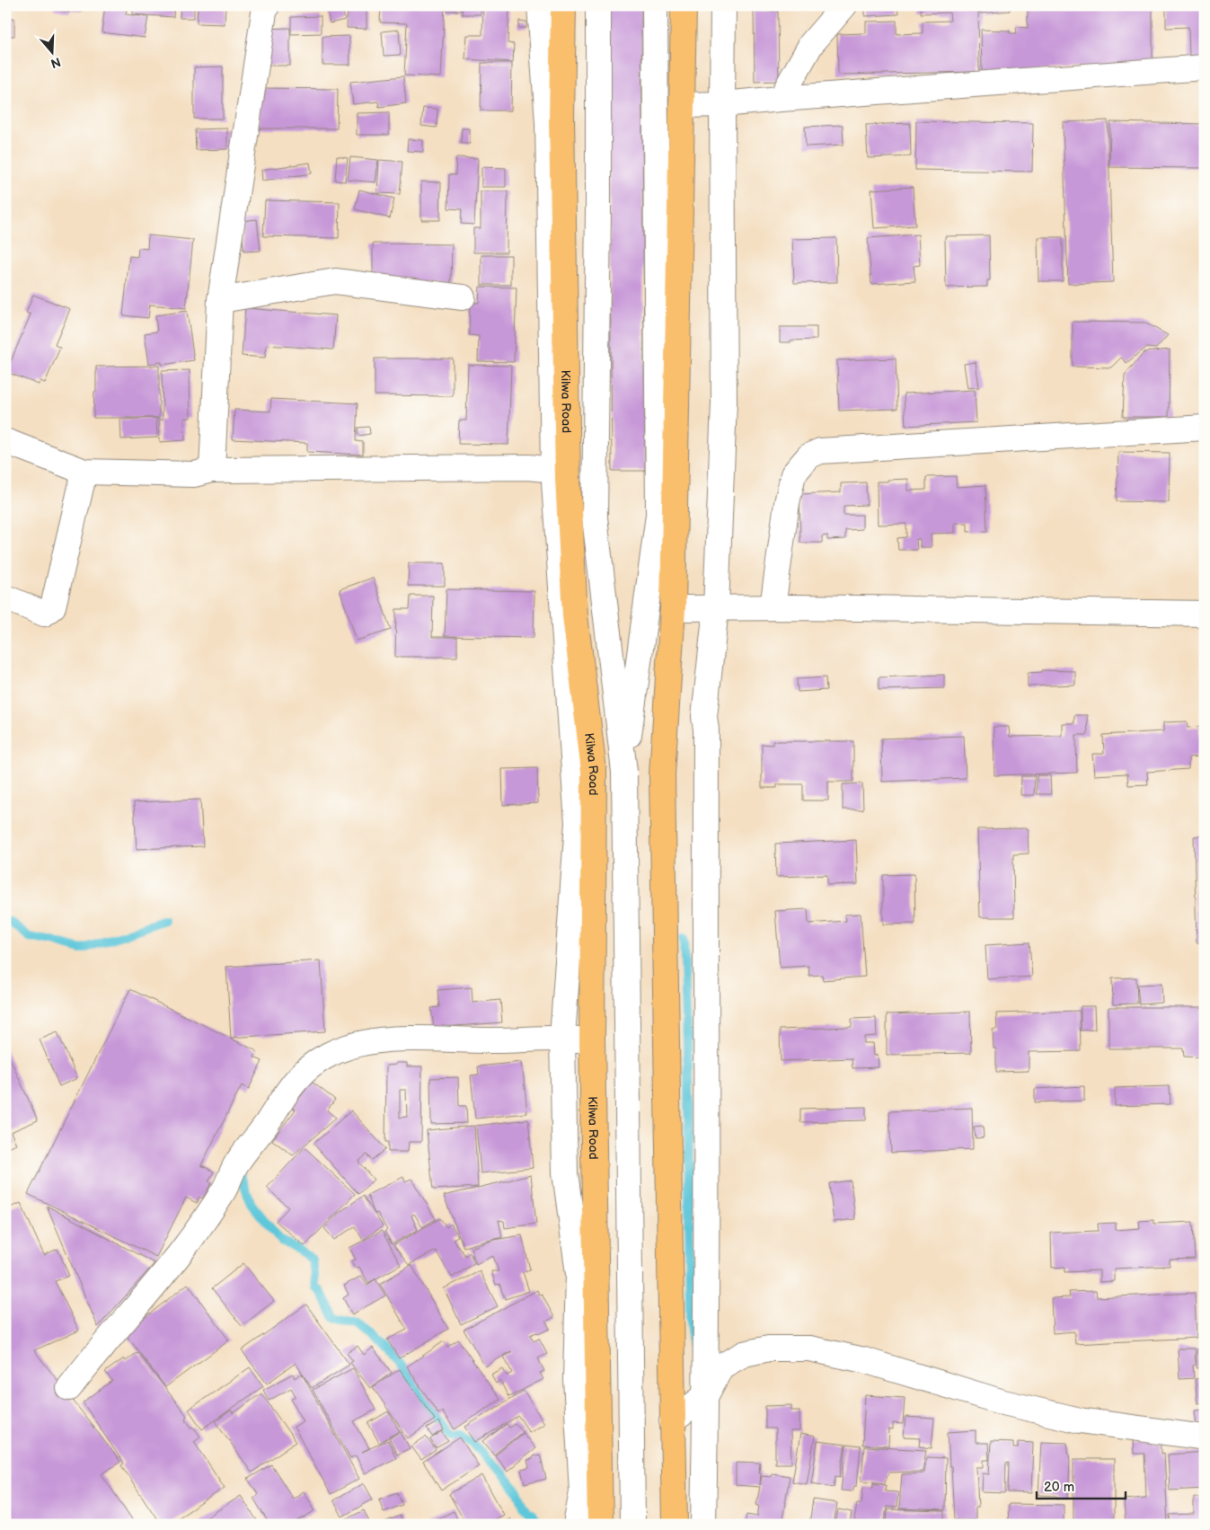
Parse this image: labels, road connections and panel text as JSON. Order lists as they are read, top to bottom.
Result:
{
  "streets": {
    "highway": ["Kilwa Road"]
  },
  "scale_bar": "20 m",
  "north": "bottom"
}
